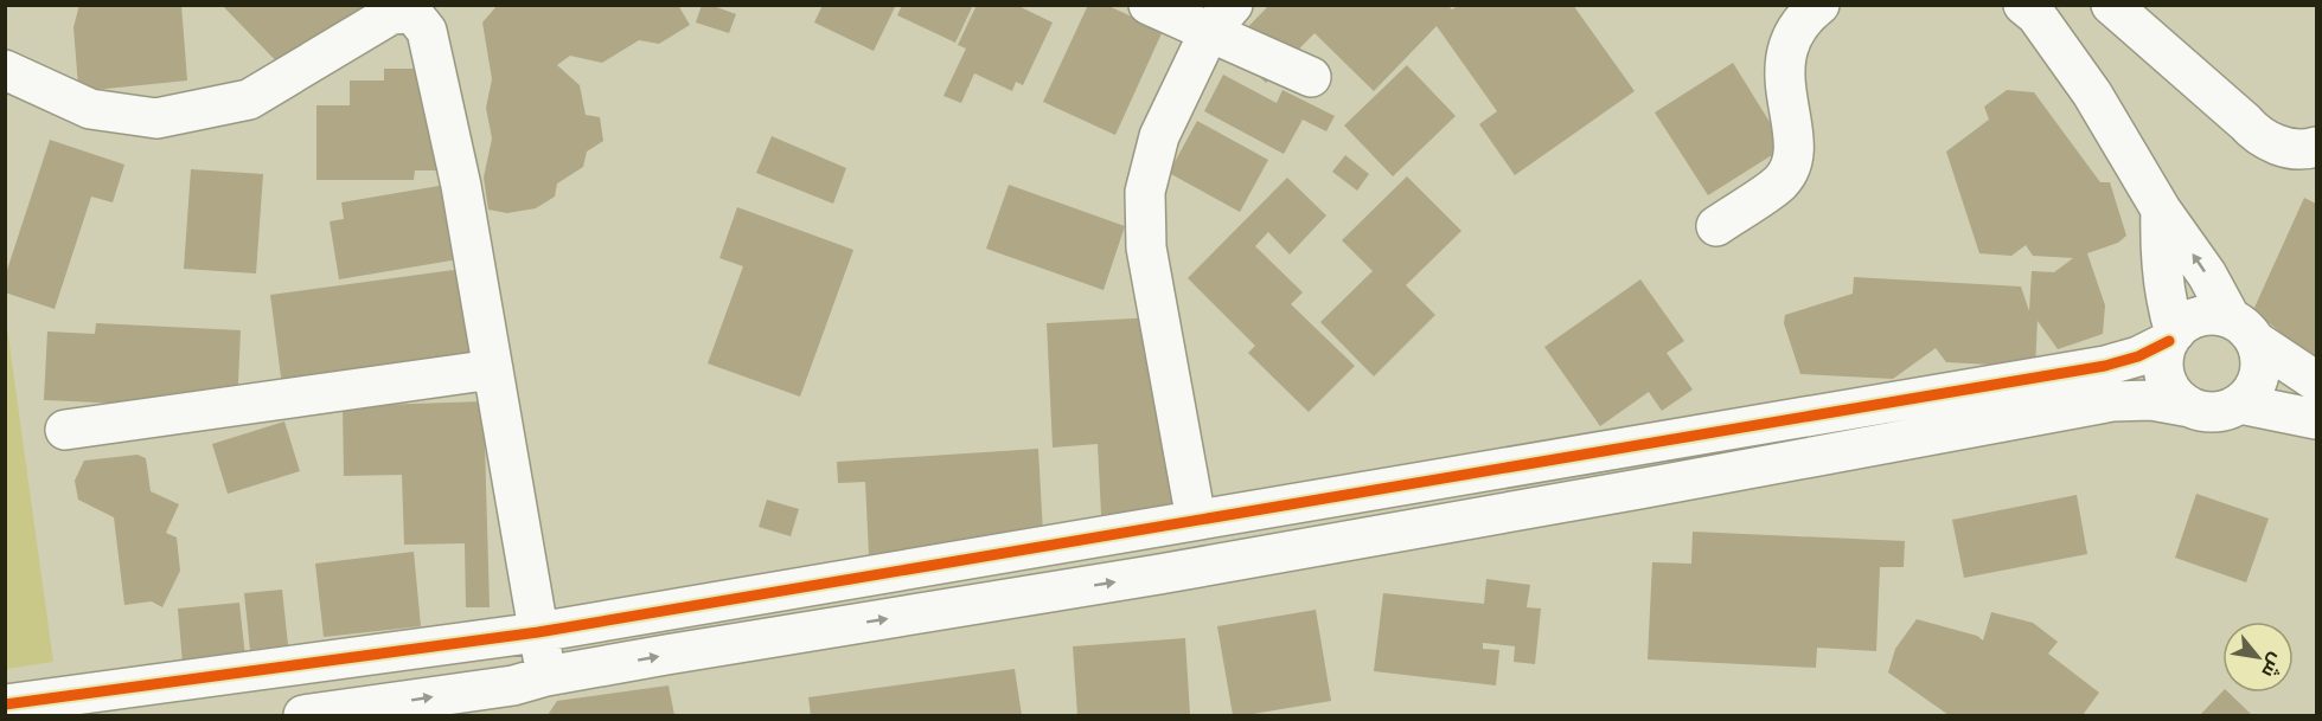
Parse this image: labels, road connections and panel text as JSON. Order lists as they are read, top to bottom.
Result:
{
  "north": "bottom right"
}
